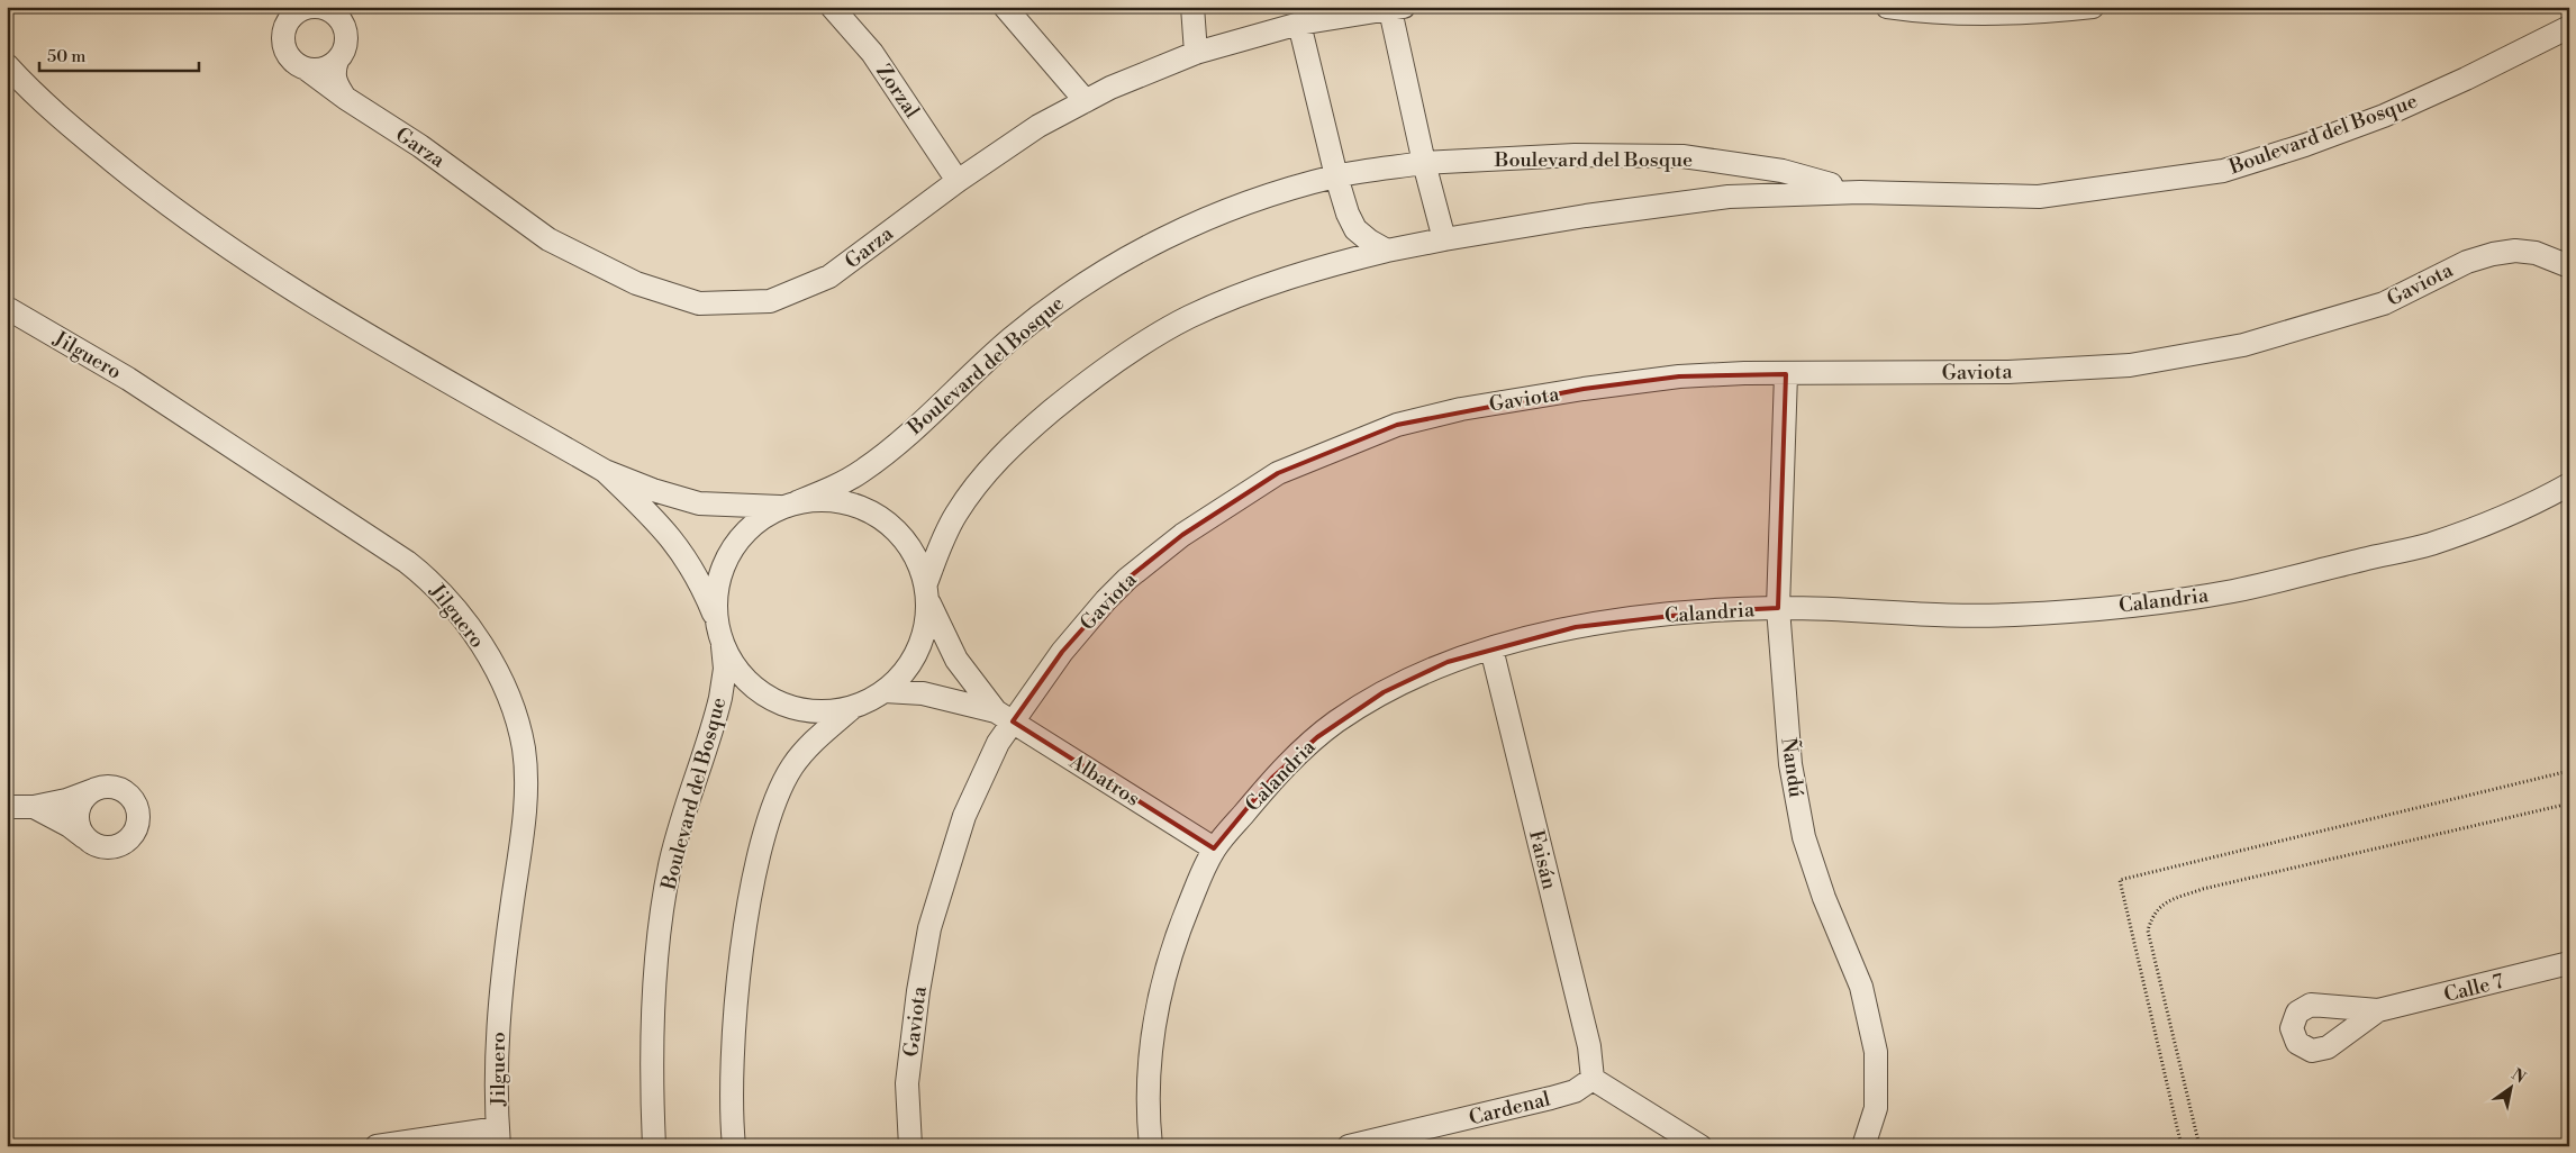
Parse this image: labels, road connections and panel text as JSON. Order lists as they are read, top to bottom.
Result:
{
  "streets": {
    "street": [
      "Zorzal",
      "Boulevard del Bosque",
      "Garza",
      "Gaviota",
      "Jilguero",
      "Calandria",
      "Ñandú",
      "Albatros",
      "Faisán",
      "Calle 7",
      "Cardenal"
    ]
  },
  "crossings": [
    ["Zorzal", "Garza"],
    ["Gaviota", "Ñandú"],
    ["Gaviota", "Albatros"],
    ["Calandria", "Ñandú"],
    ["Calandria", "Albatros"],
    ["Calandria", "Faisán"],
    ["Faisán", "Cardenal"]
  ],
  "scale_bar": "50 m",
  "north": "top right"
}
